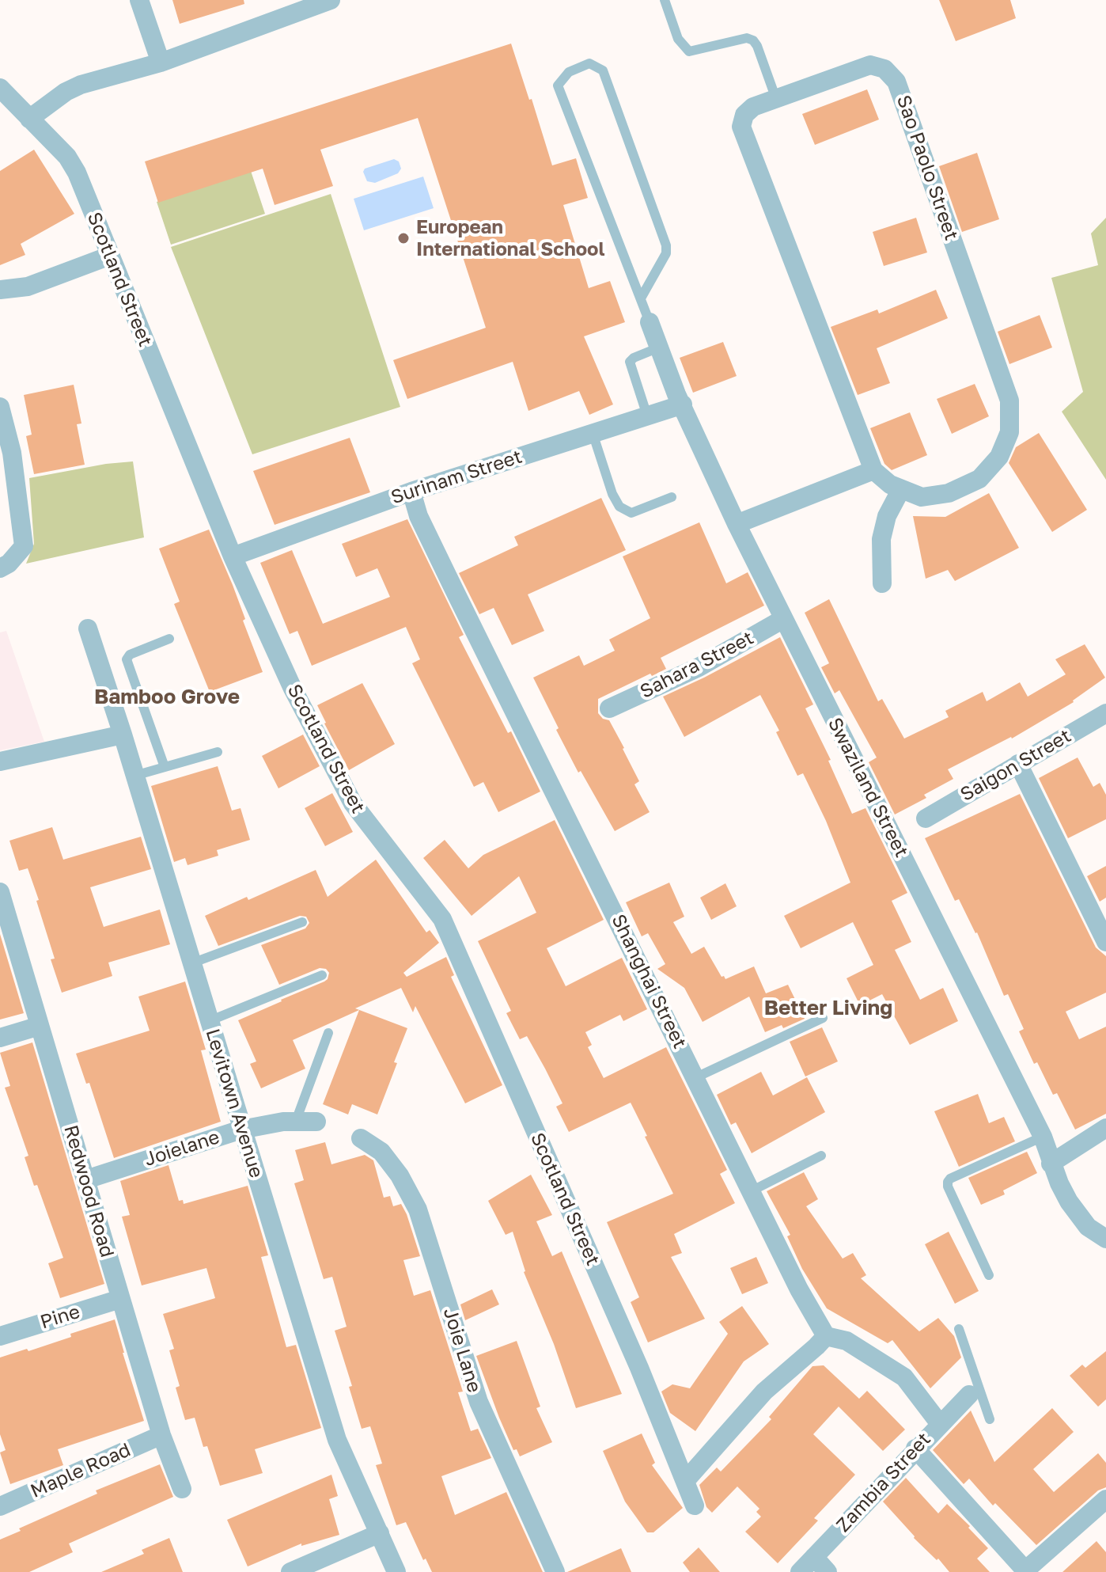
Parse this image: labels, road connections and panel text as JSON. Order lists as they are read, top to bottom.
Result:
{
  "streets": {
    "street": [
      "Sao Paolo Street",
      "Scotland Street",
      "Surinam Street",
      "Sahara Street",
      "Saigon Street",
      "Swaziland Street",
      "Shanghai Street",
      "Levitown Avenue",
      "Joielane",
      "Redwood Road",
      "Pine",
      "Joie Lane",
      "Maple Road",
      "Zambia Street"
    ]
  },
  "crossings": [
    ["Scotland Street", "Surinam Street"],
    ["Surinam Street", "Swaziland Street"],
    ["Surinam Street", "Shanghai Street"],
    ["Sahara Street", "Swaziland Street"],
    ["Levitown Avenue", "Joielane"],
    ["Joielane", "Redwood Road"],
    ["Redwood Road", "Pine"],
    ["Redwood Road", "Maple Road"]
  ],
  "districts": ["Bamboo Grove", "Better Living"],
  "places": ["European International School"]
}
